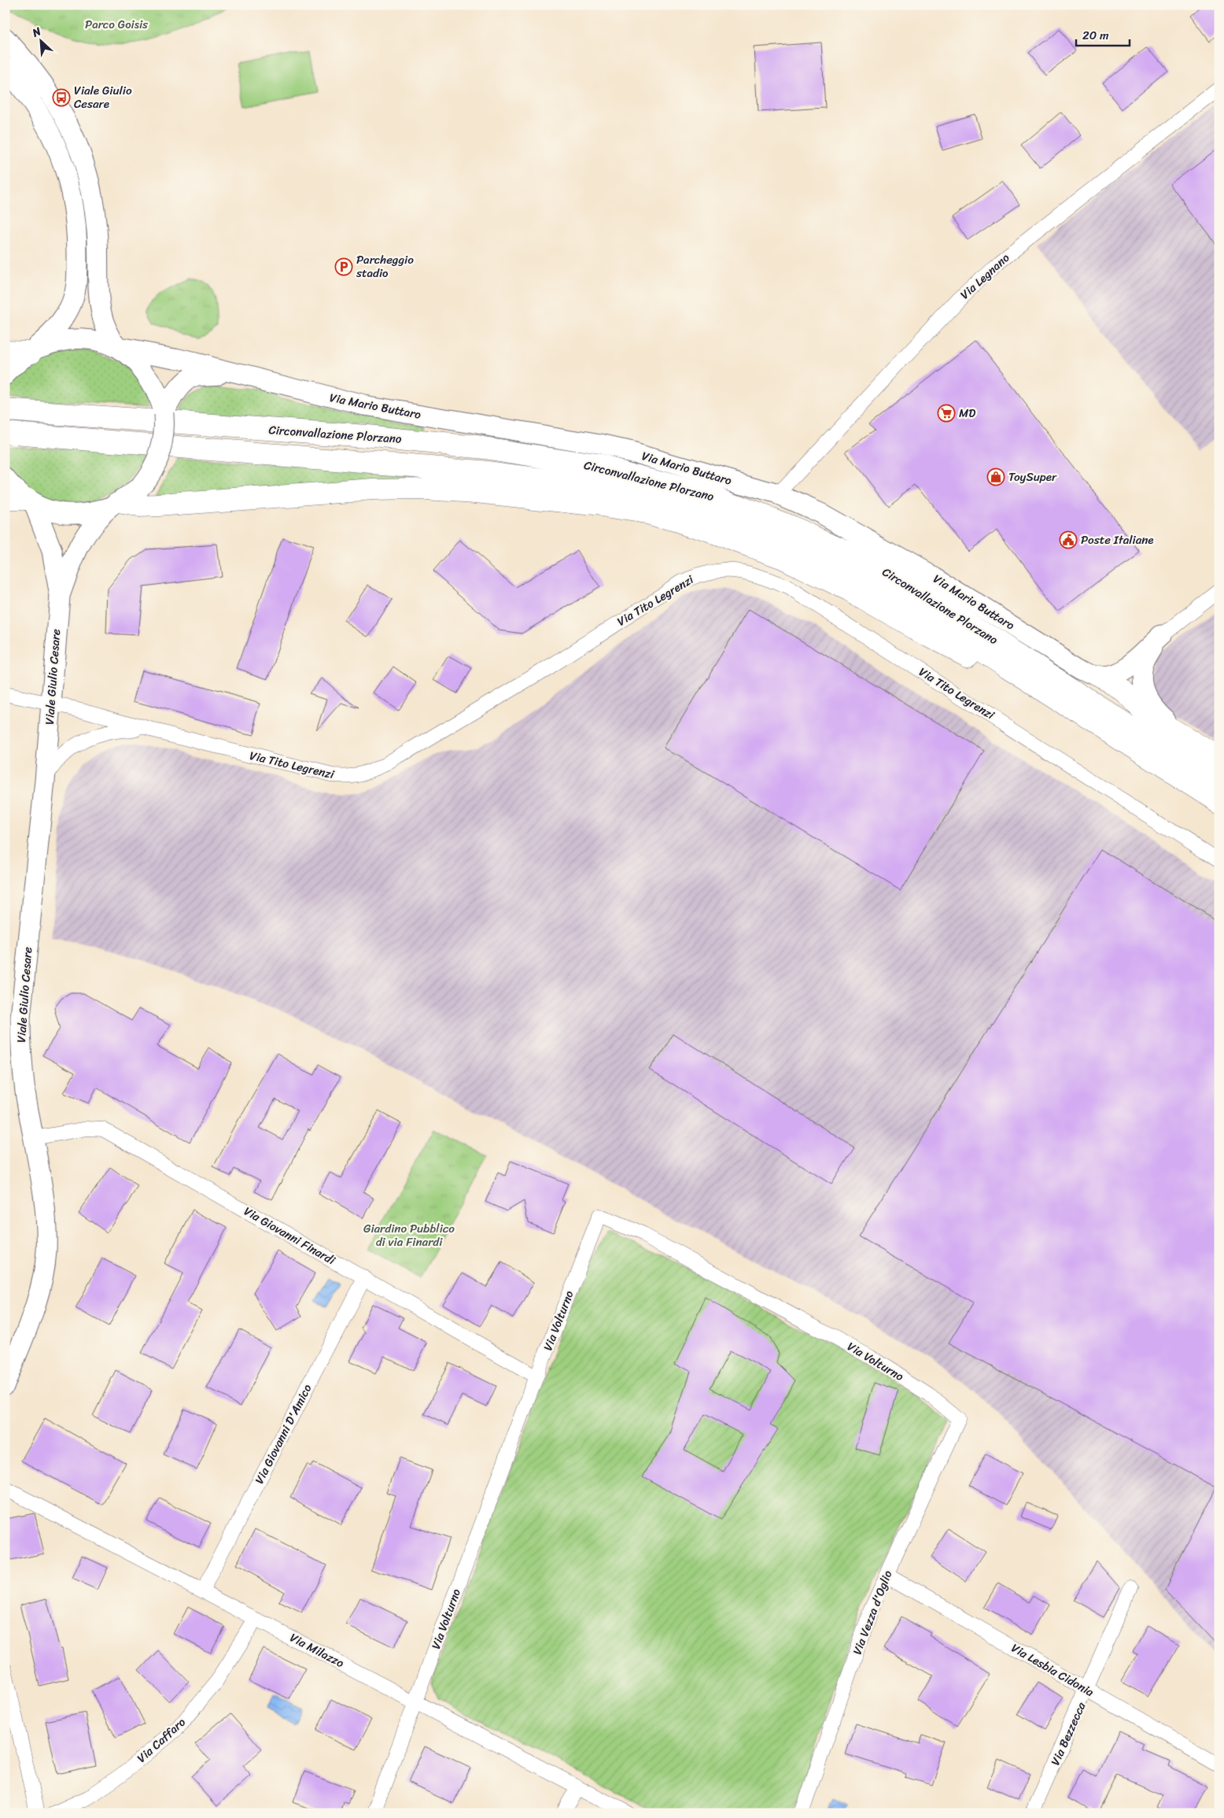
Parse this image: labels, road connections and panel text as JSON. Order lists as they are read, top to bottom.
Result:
{
  "streets": {
    "highway": ["Circonvallazione Plorzano"],
    "street": [
      "Via Legnano",
      "Via Mario Buttaro",
      "Via Tito Legrenzi",
      "Viale Giulio Cesare",
      "Via Giovanni Finardi",
      "Via Volturno",
      "Via Giovanni D'Amico",
      "Via Vezza d'Oglio",
      "Via Milazzo",
      "Via Lesbia Cidonia",
      "Via Bezzecca",
      "Via Caffaro"
    ]
  },
  "crossings": [
    ["Via Legnano", "Via Mario Buttaro"],
    ["Via Mario Buttaro", "Viale Giulio Cesare"],
    ["Via Tito Legrenzi", "Viale Giulio Cesare"],
    ["Viale Giulio Cesare", "Via Giovanni Finardi"],
    ["Via Giovanni Finardi", "Via Volturno"],
    ["Via Giovanni Finardi", "Via Giovanni D'Amico"],
    ["Via Volturno", "Via Vezza d'Oglio"],
    ["Via Volturno", "Via Milazzo"],
    ["Via Giovanni D'Amico", "Via Milazzo"],
    ["Via Vezza d'Oglio", "Via Lesbia Cidonia"],
    ["Via Milazzo", "Via Caffaro"],
    ["Via Lesbia Cidonia", "Via Bezzecca"]
  ],
  "parks": ["Parco Goisis", "Giardino Pubblico di via Finardi"],
  "places": {
    "bus stop": ["Viale Giulio Cesare"],
    "parking": ["Parcheggio stadio"],
    "supermarket": ["MD"],
    "shop": ["ToySuper"],
    "public building": ["Poste Italiane"]
  },
  "scale_bar": "20 m",
  "north": "top left"
}
